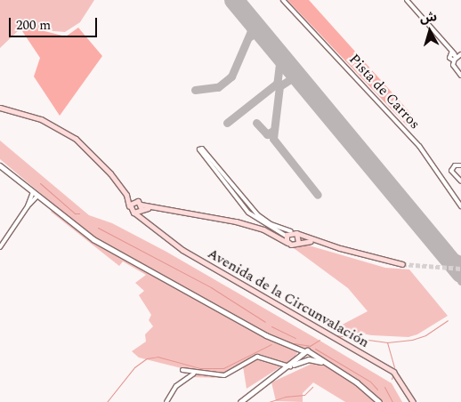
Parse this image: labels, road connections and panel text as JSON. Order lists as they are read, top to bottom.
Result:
{
  "streets": {
    "main road": ["Avenida de la Circunvalación"],
    "street": ["Pista de Carros"]
  },
  "scale_bar": "200 m",
  "north": "top"
}
